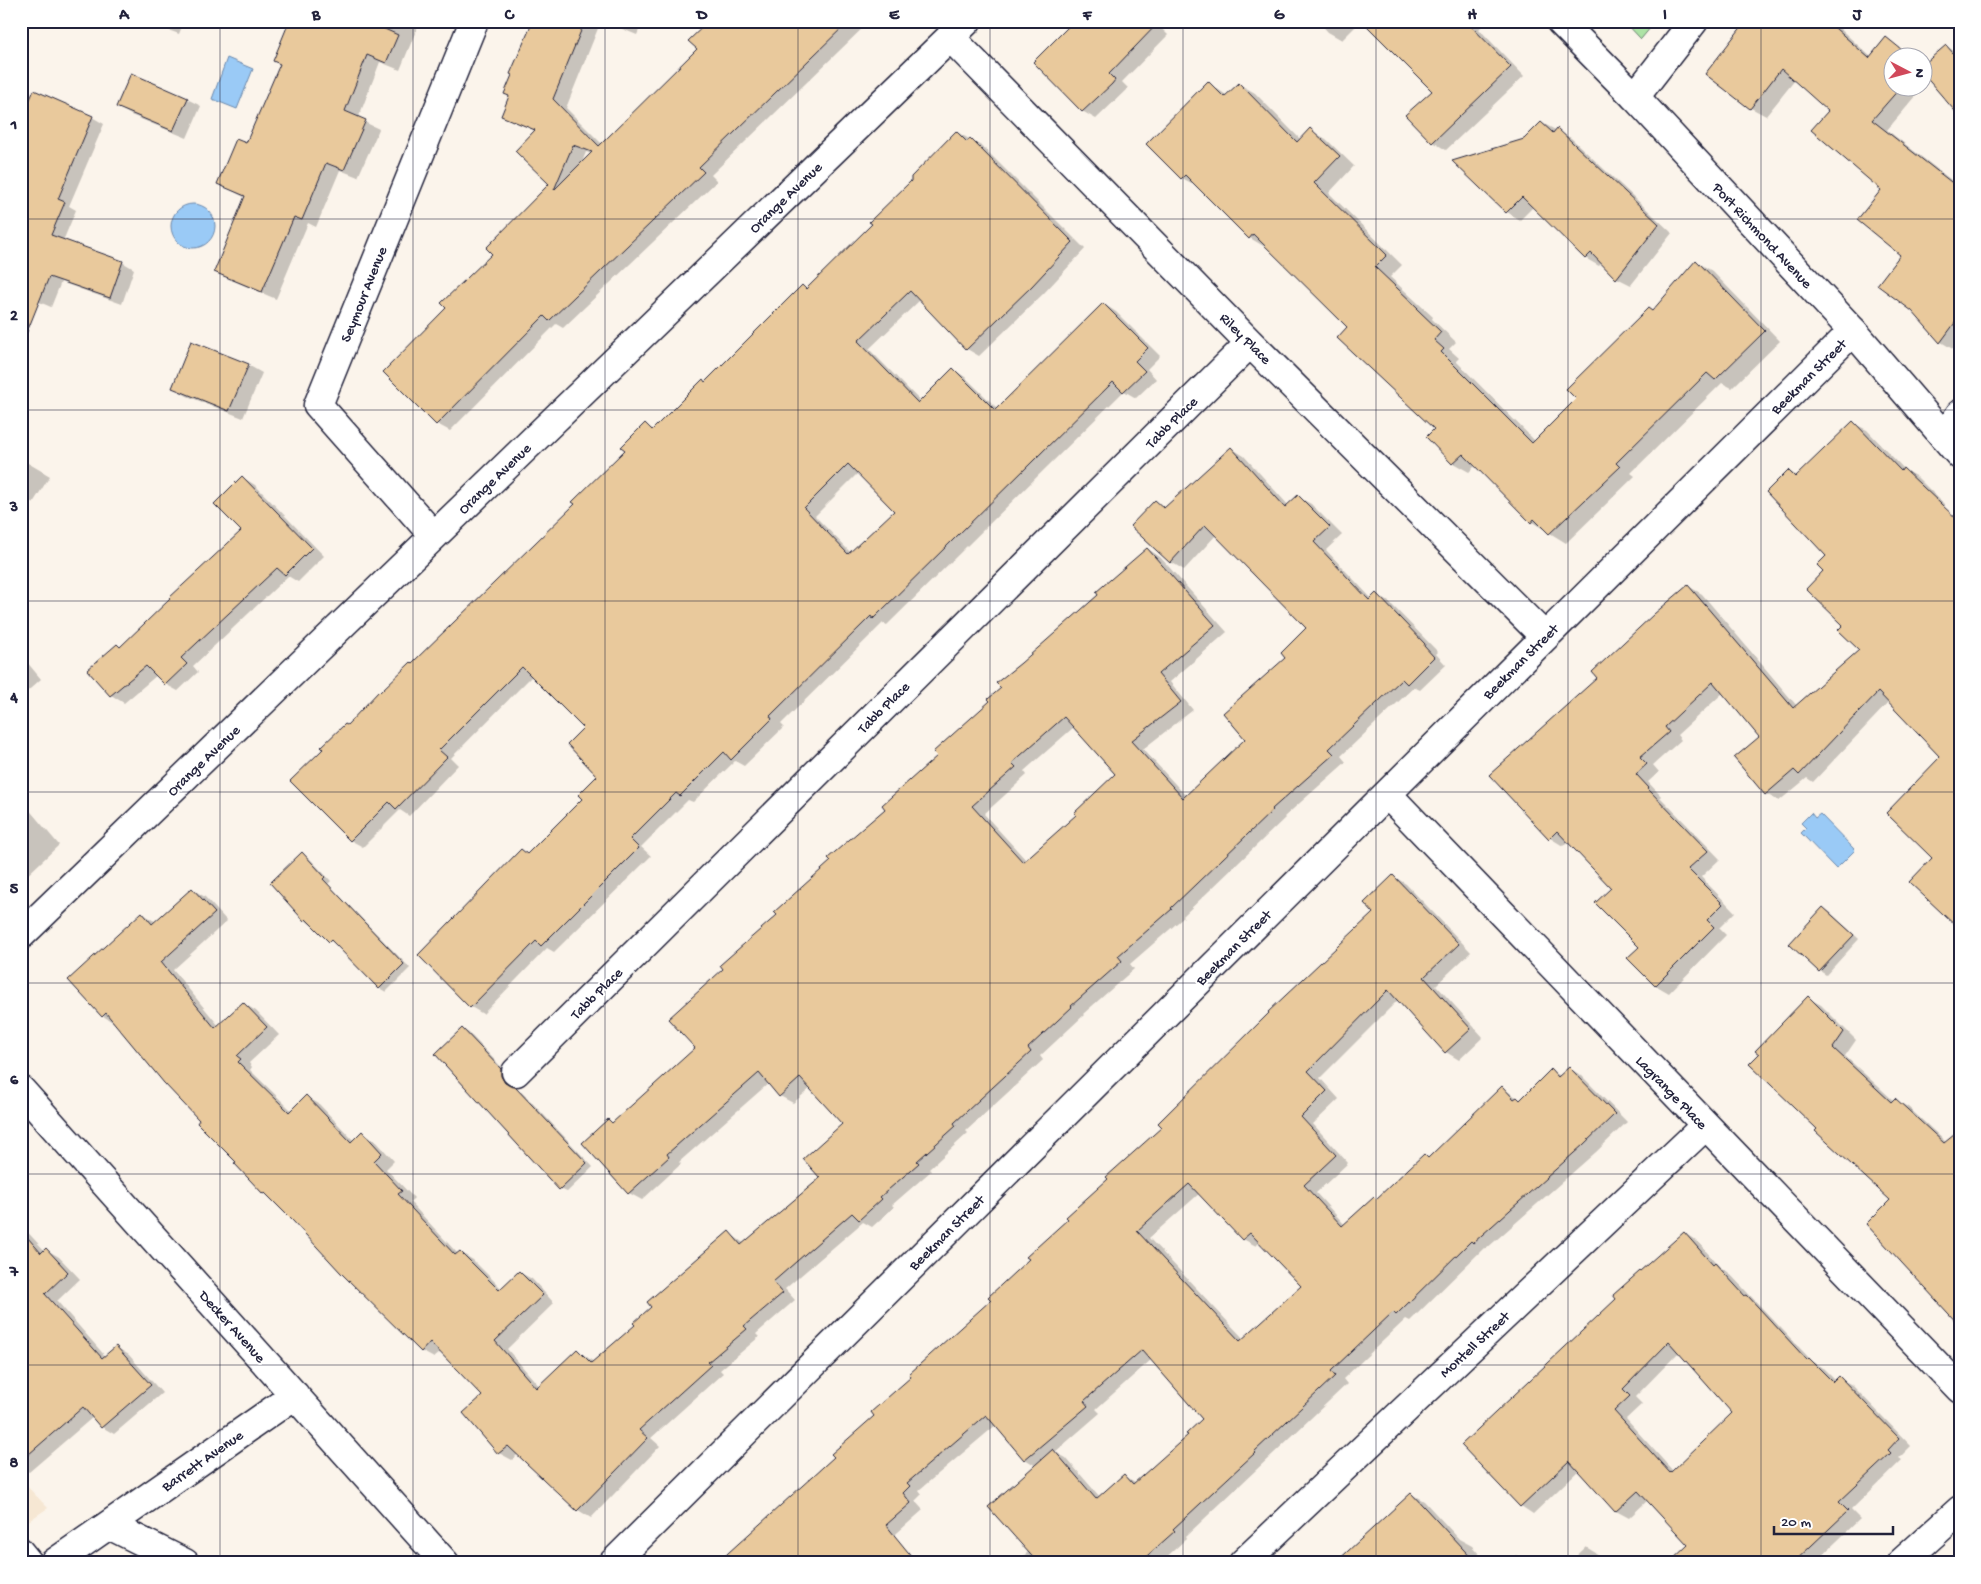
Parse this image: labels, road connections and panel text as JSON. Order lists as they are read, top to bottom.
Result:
{
  "streets": {
    "street": [
      "Orange Avenue",
      "Port Richmond Avenue",
      "Seymour Avenue",
      "Riley Place",
      "Beekman Street",
      "Tabb Place",
      "Lagrange Place",
      "Decker Avenue",
      "Montell Street",
      "Barrett Avenue"
    ]
  },
  "crossings": [
    ["Orange Avenue", "Seymour Avenue"],
    ["Orange Avenue", "Riley Place"],
    ["Port Richmond Avenue", "Beekman Street"],
    ["Riley Place", "Beekman Street"],
    ["Riley Place", "Tabb Place"],
    ["Beekman Street", "Lagrange Place"],
    ["Lagrange Place", "Montell Street"],
    ["Decker Avenue", "Barrett Avenue"]
  ],
  "scale_bar": "20 m",
  "north": "right",
  "grid": {
    "columns": [
      "A",
      "B",
      "C",
      "D",
      "E",
      "F",
      "G",
      "H",
      "I",
      "J"
    ],
    "rows": [
      "1",
      "2",
      "3",
      "4",
      "5",
      "6",
      "7",
      "8"
    ]
  }
}
